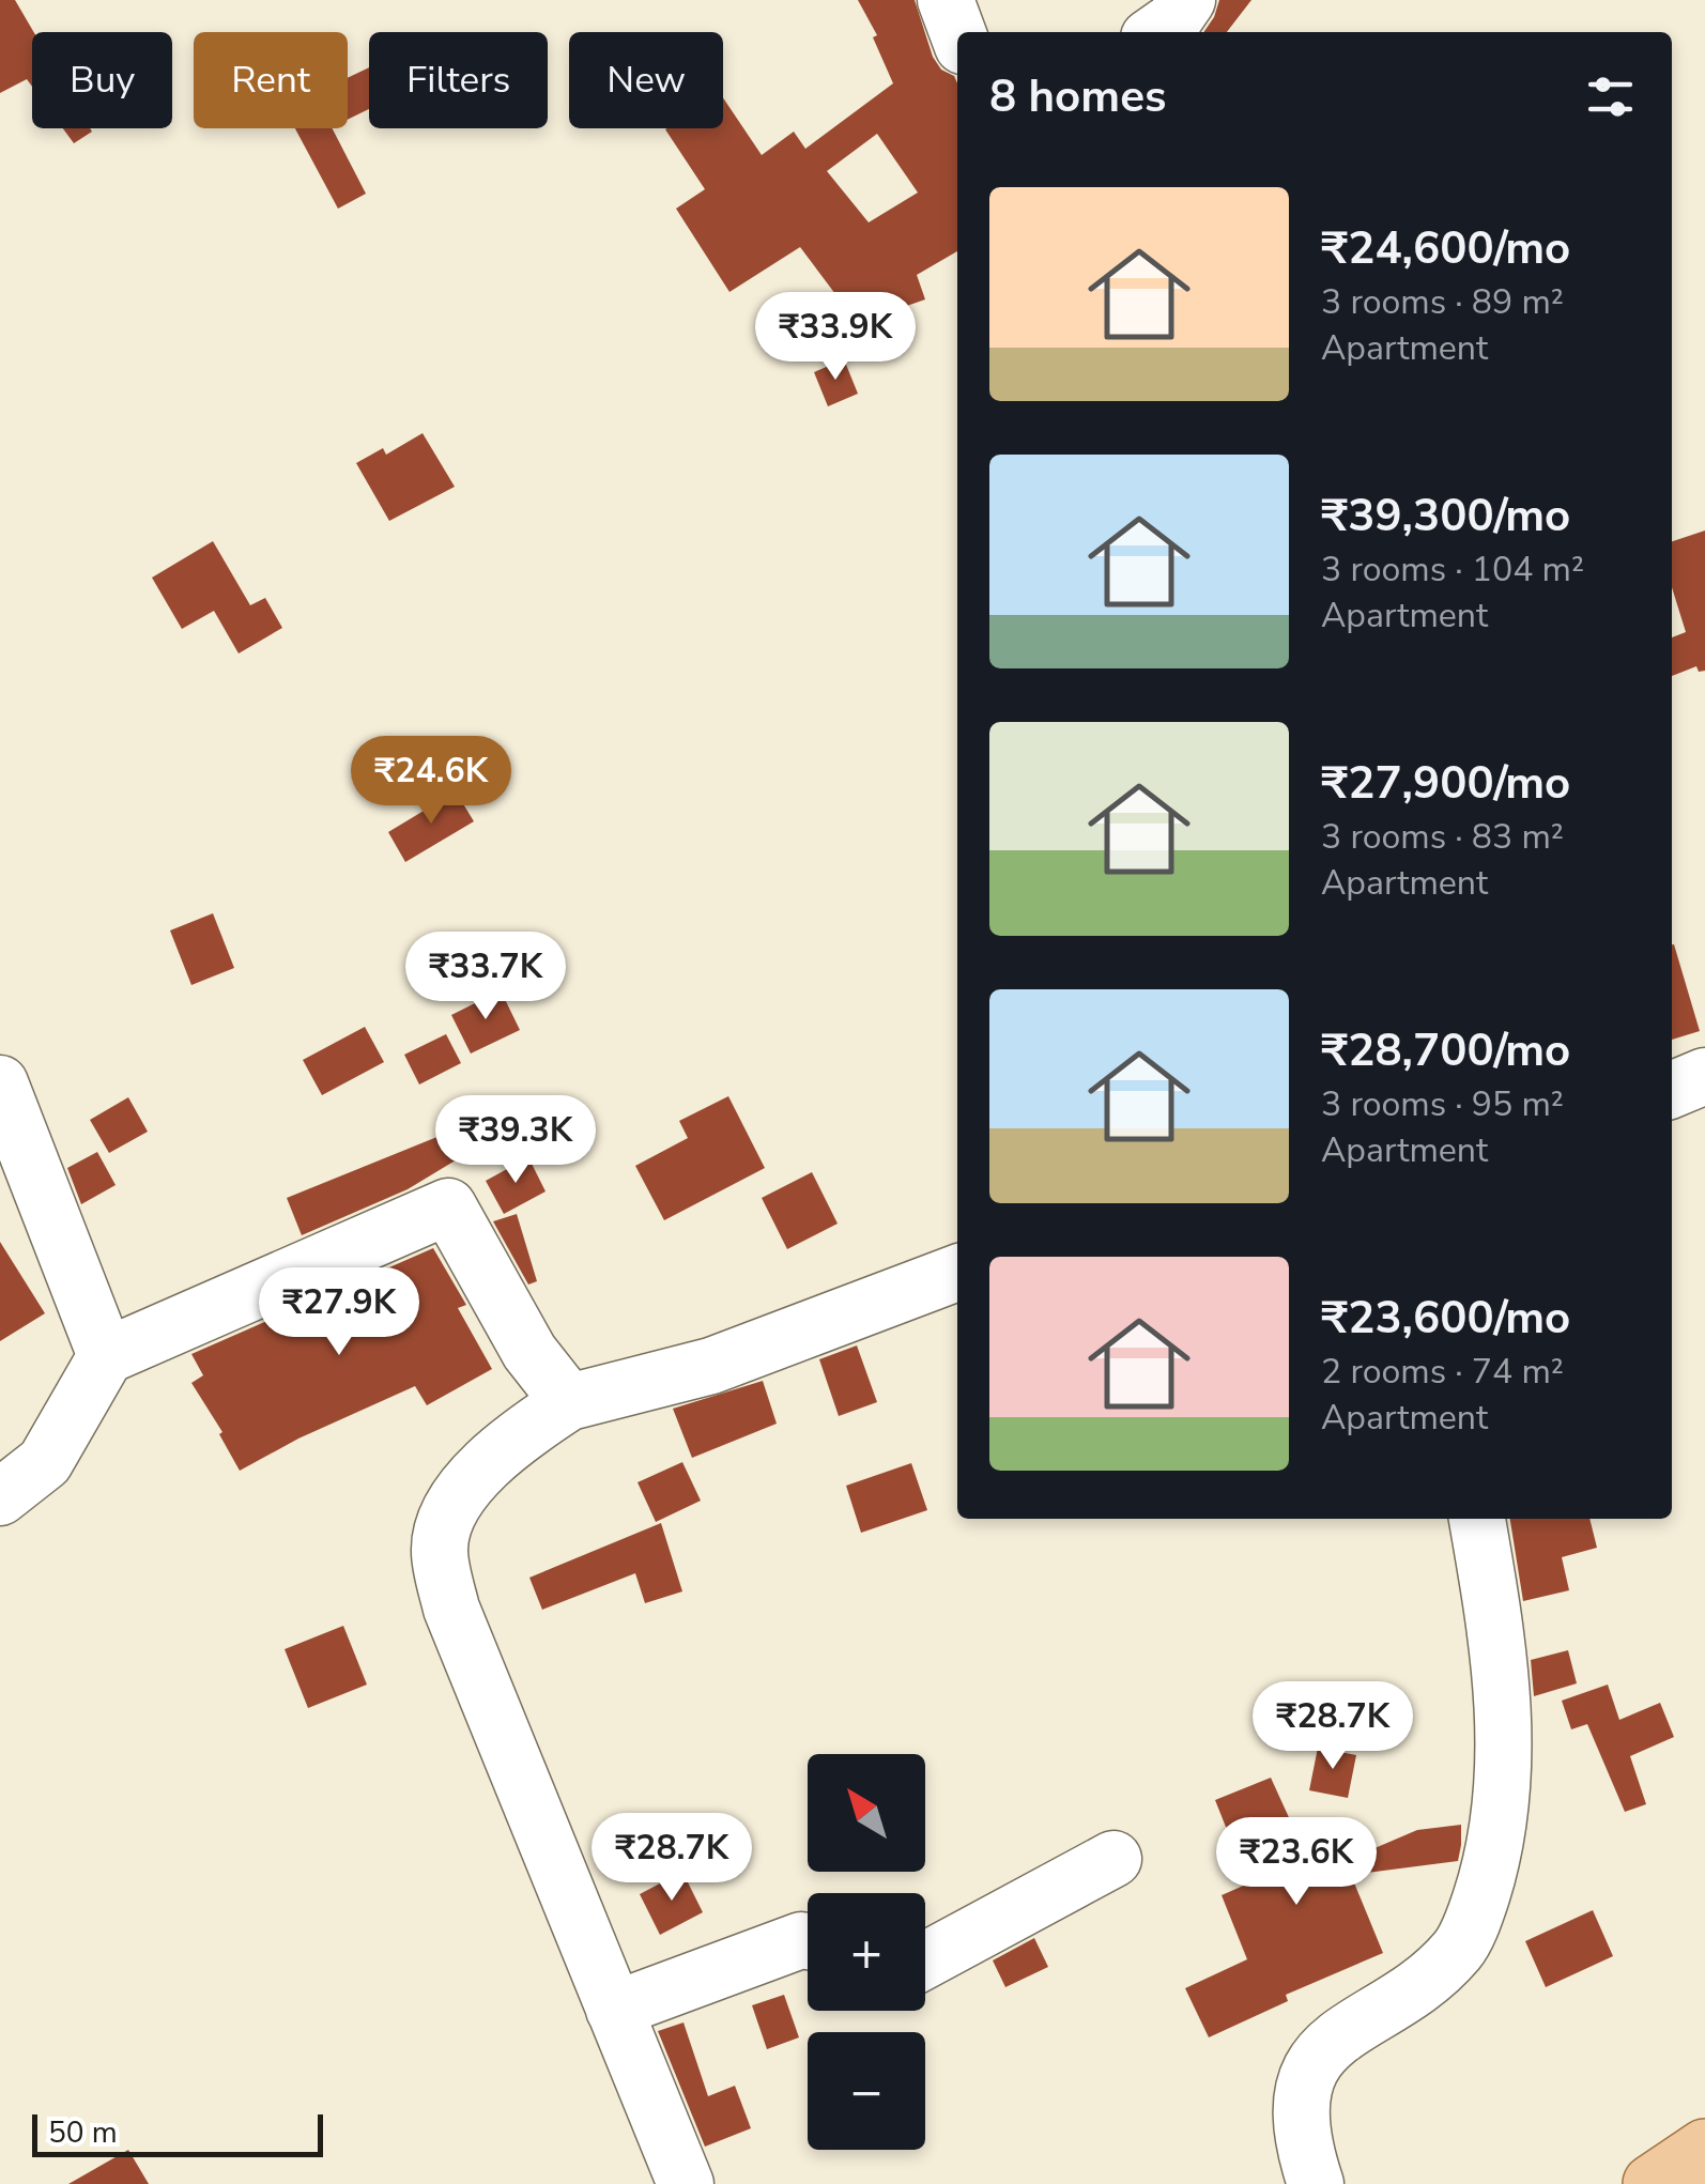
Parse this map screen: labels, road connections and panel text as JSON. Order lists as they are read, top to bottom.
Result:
{
  "scale_bar": "50 m",
  "north": "top left",
  "page": {
    "chip": [
      "Buy",
      "Rent",
      "Filters",
      "New"
    ],
    "heading": "8 homes",
    "list": [
      {
        "name": "₹24,600/mo",
        "note": "3 rooms · 89 m² · Apartment"
      },
      {
        "name": "₹39,300/mo",
        "note": "3 rooms · 104 m² · Apartment"
      },
      {
        "name": "₹27,900/mo",
        "note": "3 rooms · 83 m² · Apartment"
      },
      {
        "name": "₹28,700/mo",
        "note": "3 rooms · 95 m² · Apartment"
      },
      {
        "name": "₹23,600/mo",
        "note": "2 rooms · 74 m² · Apartment"
      }
    ],
    "price": [
      "₹33.9K",
      "₹24.6K",
      "₹33.7K",
      "₹39.3K",
      "₹27.9K",
      "₹28.7K",
      "₹28.7K",
      "₹23.6K"
    ],
    "map_buttons": ["+", "−"],
    "scale": "50 m"
  }
}
